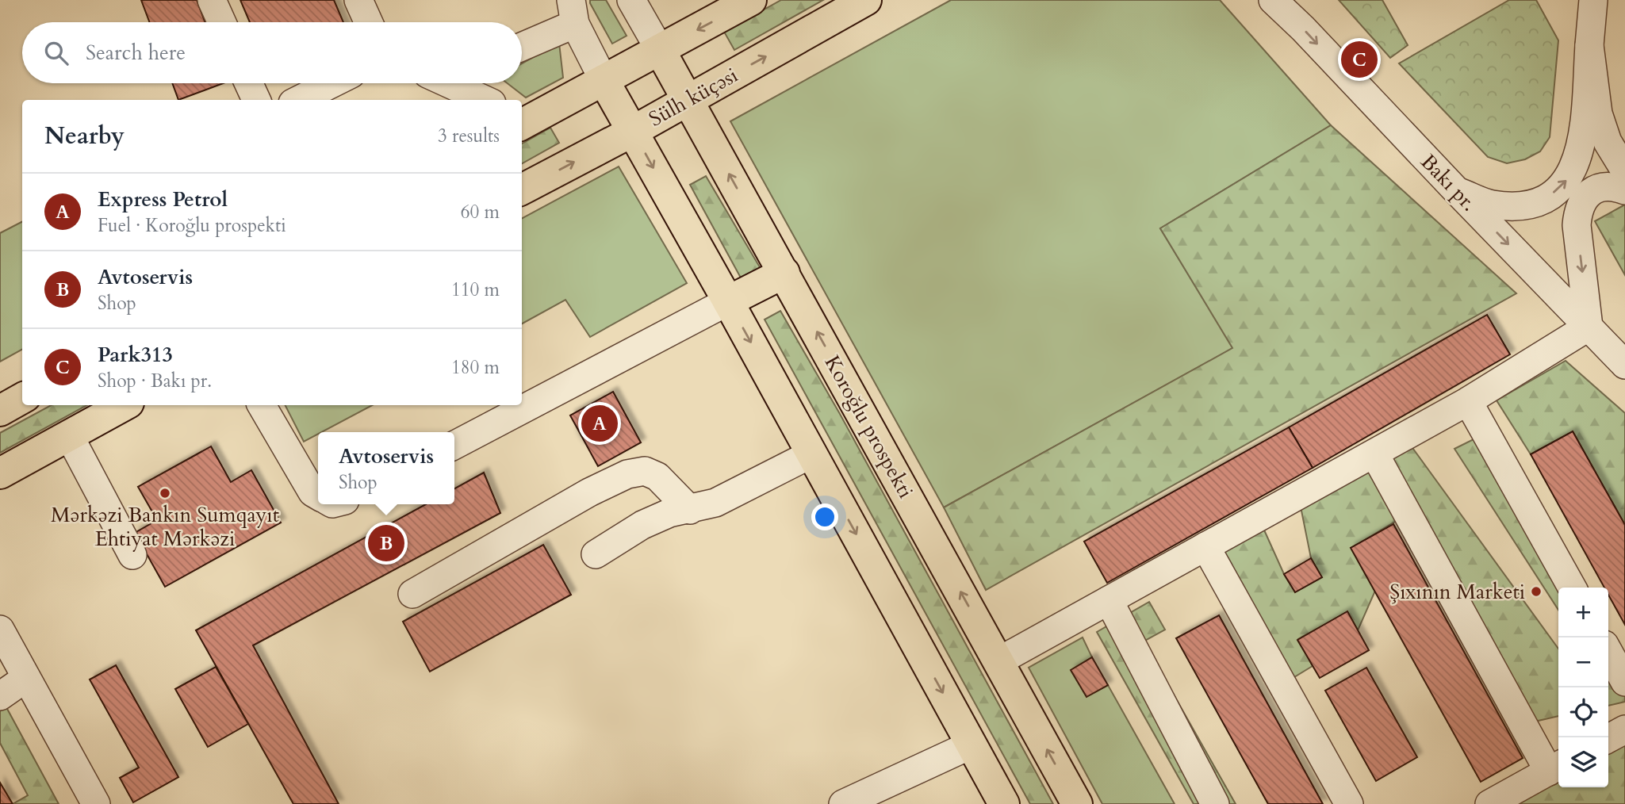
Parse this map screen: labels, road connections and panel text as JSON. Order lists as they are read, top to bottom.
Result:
{
  "streets": {
    "main road": ["Sülh küçəsi", "Koroğlu prospekti"],
    "street": ["Bakı pr."]
  },
  "crossings": [
    ["Sülh küçəsi", "Koroğlu prospekti"]
  ],
  "one_way": ["Bakı pr."],
  "places": ["Mərkəzi Bankın Sumqayıt Ehtiyat Mərkəzi", "Şıxının Marketi"],
  "page": {
    "search": "Search here",
    "pins": ["C", "A", "B"],
    "heading": ["Nearby", "3 results"],
    "list": [
      {
        "mark": "A",
        "name": "Express Petrol",
        "note": "Fuel · Koroğlu prospekti",
        "value": "60 m"
      },
      {
        "mark": "B",
        "name": "Avtoservis",
        "note": "Shop",
        "value": "110 m"
      },
      {
        "mark": "C",
        "name": "Park313",
        "note": "Shop · Bakı pr.",
        "value": "180 m"
      }
    ],
    "popup": ["Avtoservis", "Shop"],
    "map_buttons": ["+", "−"]
  }
}
